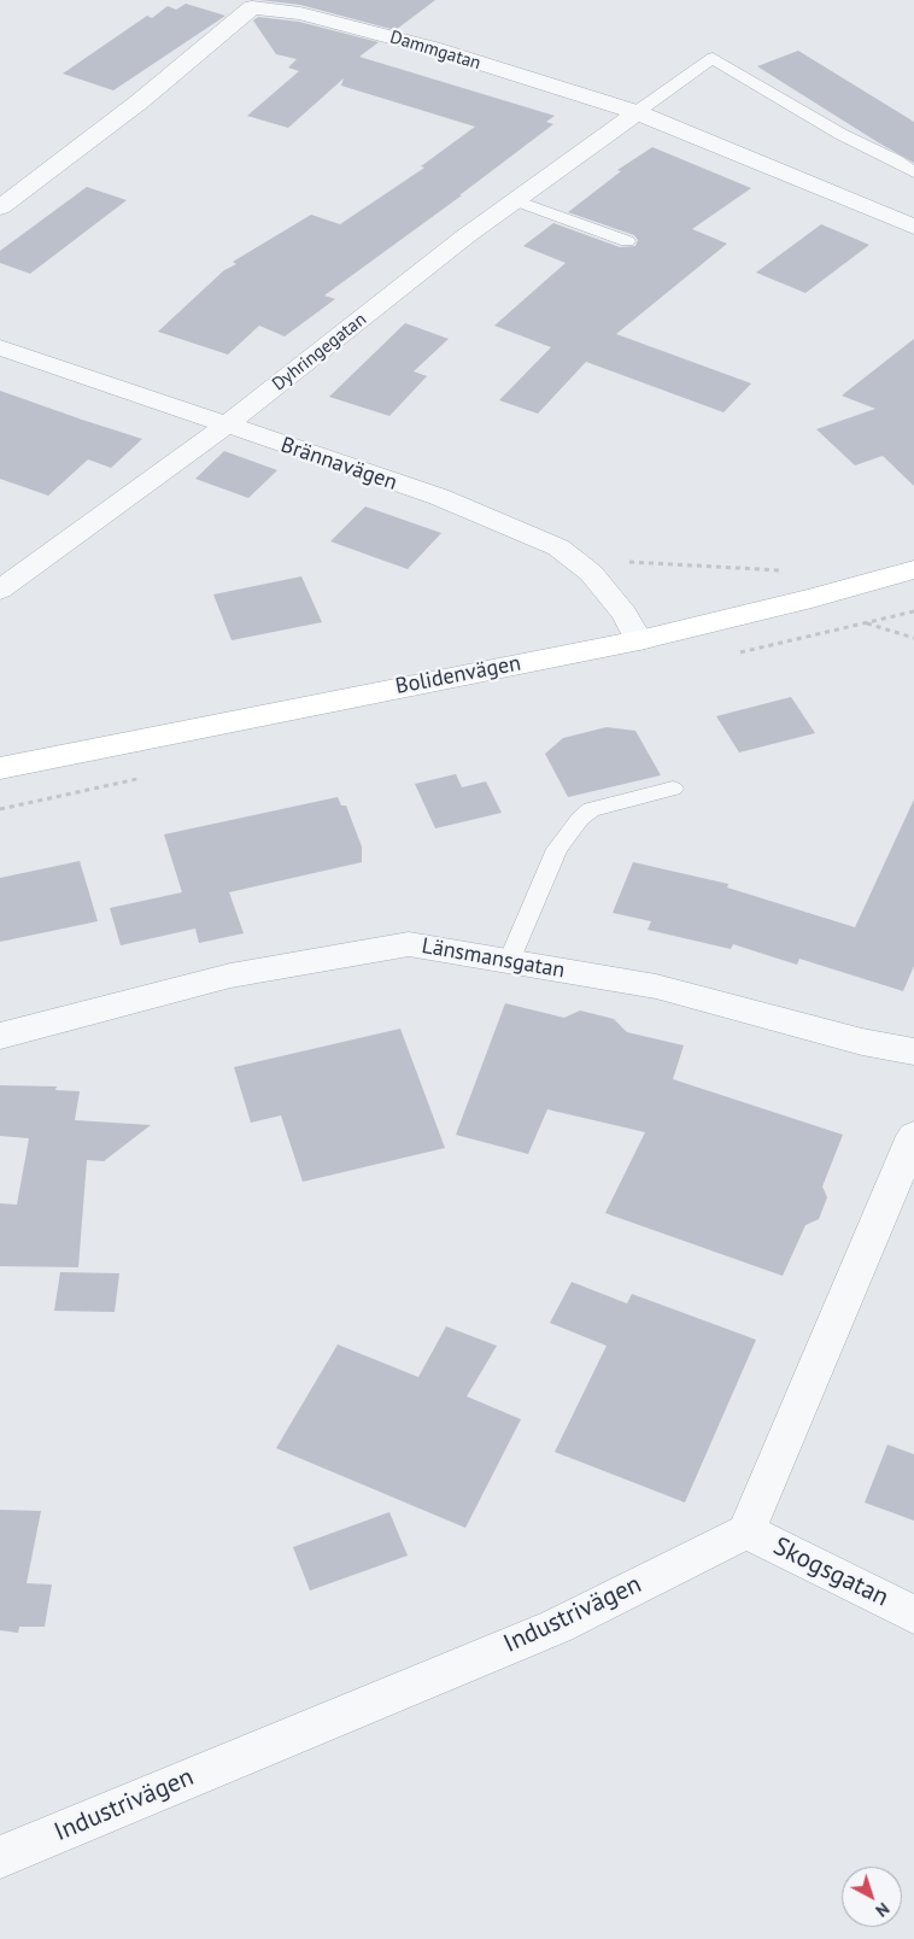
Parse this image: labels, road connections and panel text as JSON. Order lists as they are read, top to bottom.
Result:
{
  "streets": {
    "main road": ["Bolidenvägen"],
    "street": [
      "Dammgatan",
      "Dyhringegatan",
      "Brännavägen",
      "Länsmansgatan",
      "Skogsgatan",
      "Industrivägen"
    ]
  },
  "crossings": [
    ["Dammgatan", "Dyhringegatan"],
    ["Dyhringegatan", "Brännavägen"],
    ["Brännavägen", "Bolidenvägen"],
    ["Skogsgatan", "Industrivägen"]
  ],
  "north": "bottom right"
}
